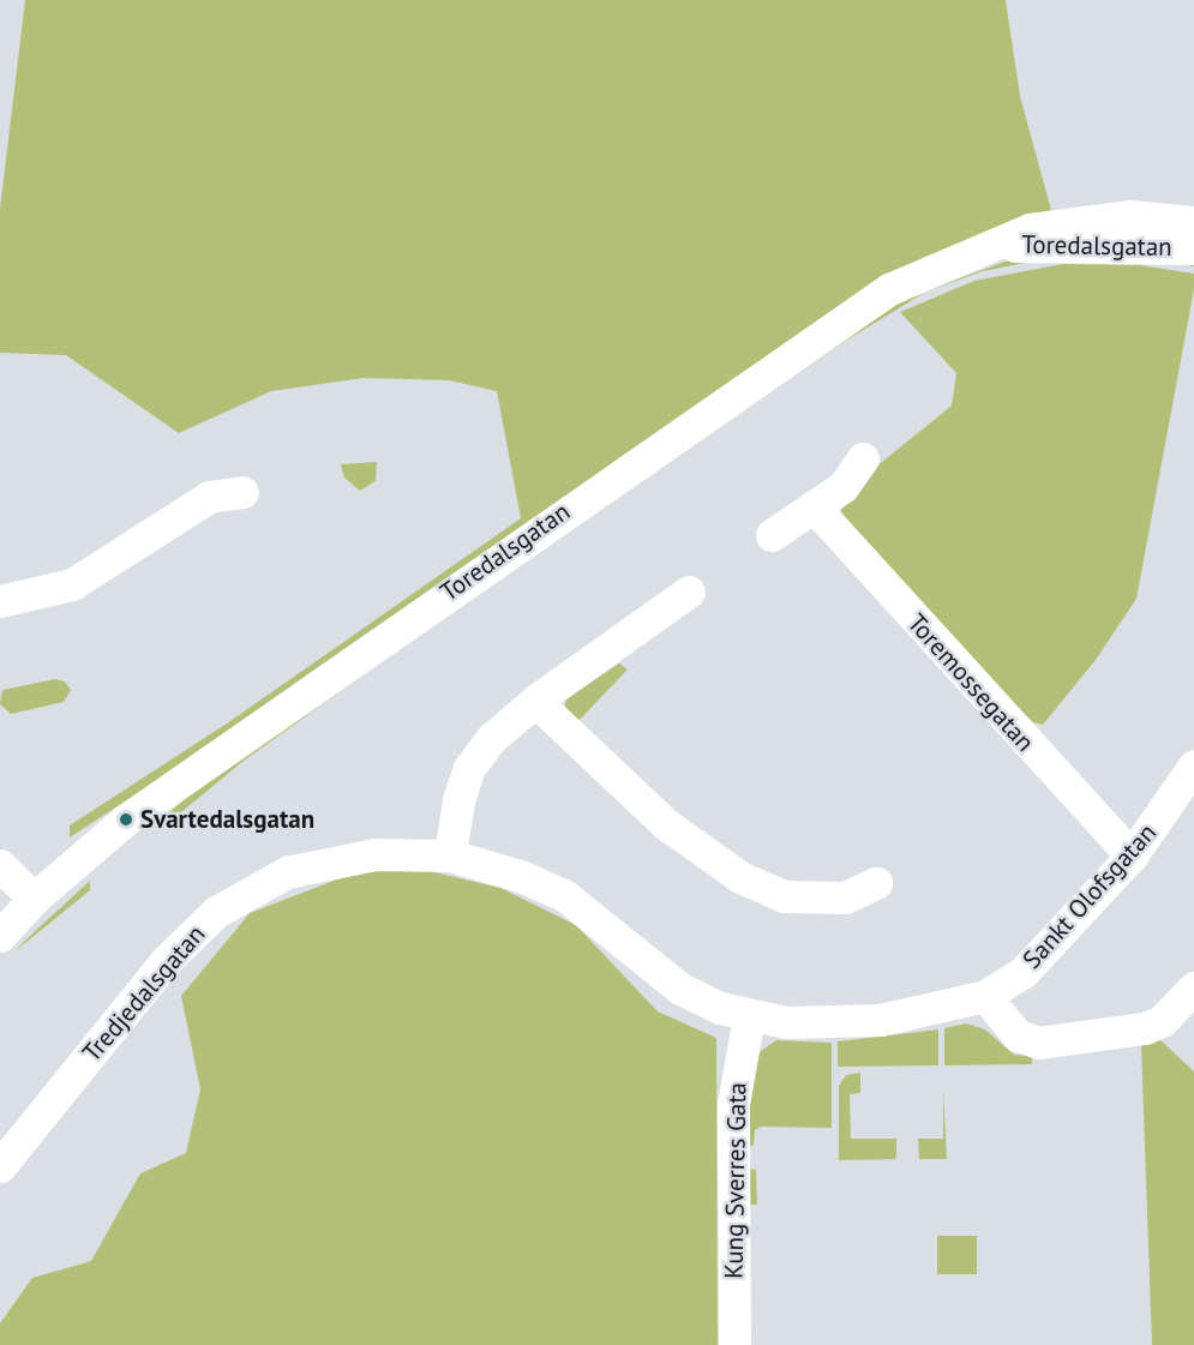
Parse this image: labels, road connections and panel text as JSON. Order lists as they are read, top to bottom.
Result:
{
  "streets": {
    "street": [
      "Toredalsgatan",
      "Toremossegatan",
      "Sankt Olofsgatan",
      "Tredjedalsgatan",
      "Kung Sverres Gata"
    ]
  },
  "crossings": [
    ["Toremossegatan", "Sankt Olofsgatan"],
    ["Sankt Olofsgatan", "Tredjedalsgatan"],
    ["Sankt Olofsgatan", "Kung Sverres Gata"]
  ],
  "places": ["Svartedalsgatan"]
}
